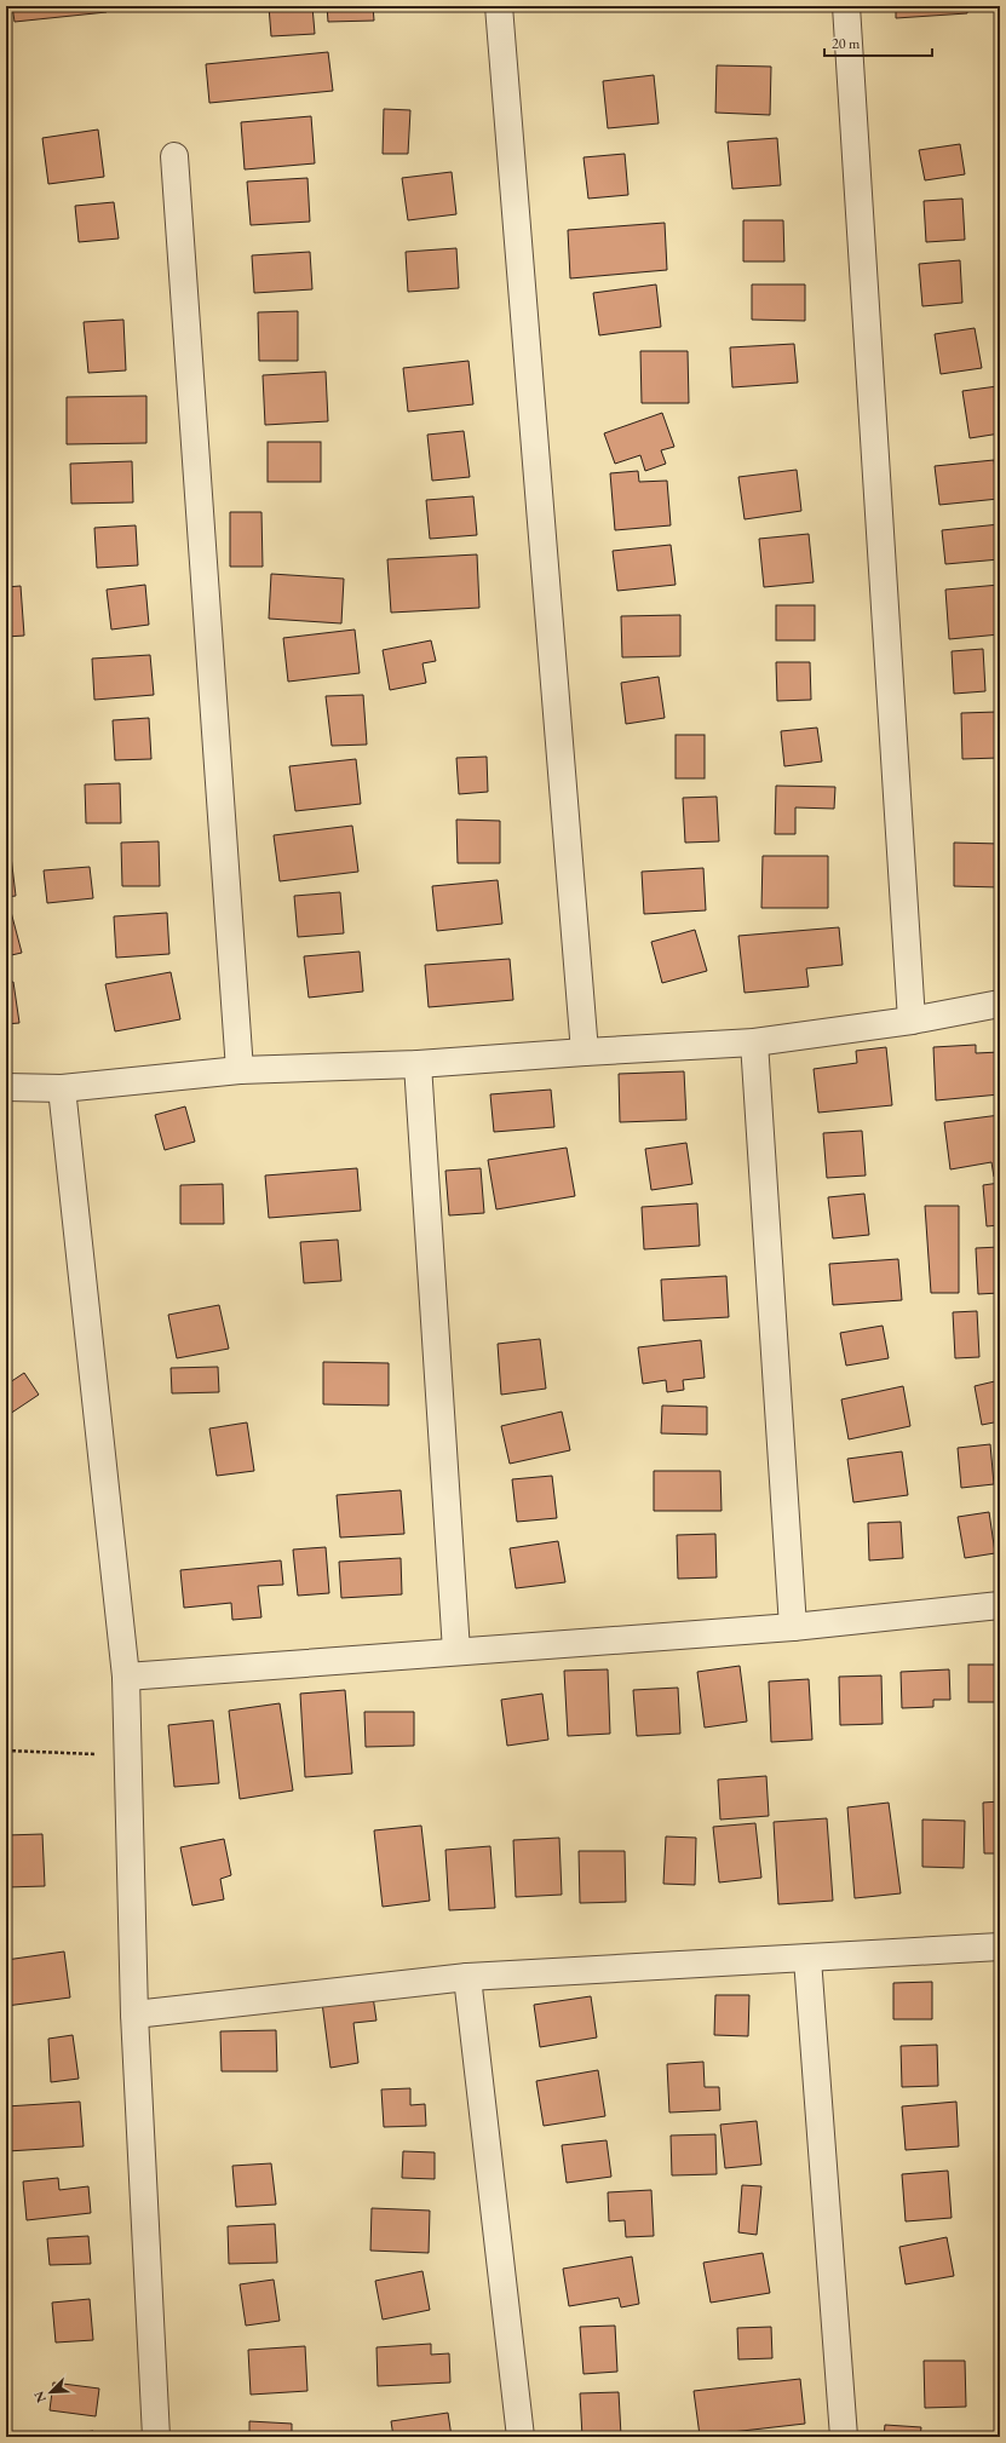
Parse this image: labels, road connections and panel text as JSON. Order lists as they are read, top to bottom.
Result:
{
  "scale_bar": "20 m",
  "north": "bottom left"
}
